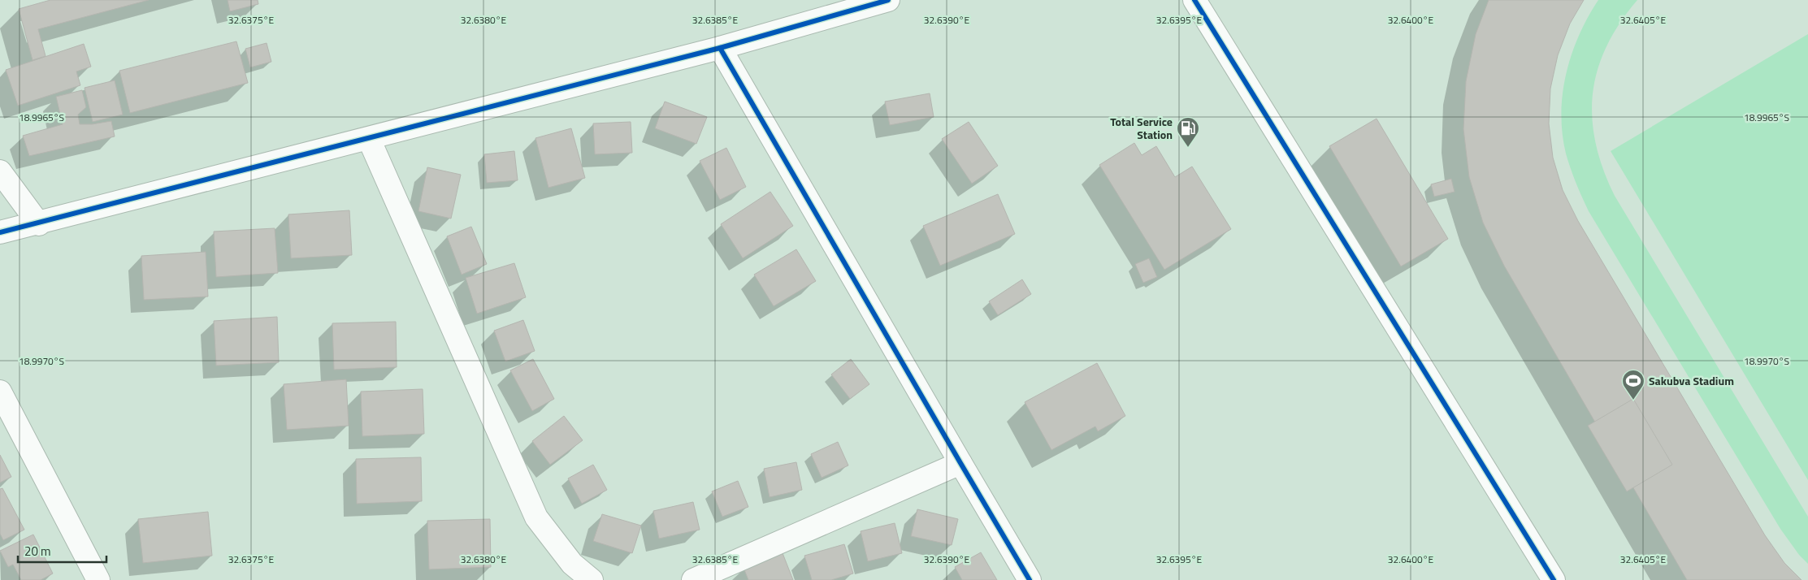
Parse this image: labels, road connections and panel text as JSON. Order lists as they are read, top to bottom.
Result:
{
  "places": {
    "fuel station": ["Total Service Station"],
    "sports": ["Sakubva Stadium"]
  },
  "scale_bar": "20 m",
  "coordinates": [
    "32.6375°E",
    "32.6380°E",
    "32.6385°E",
    "32.6390°E",
    "32.6395°E",
    "32.6400°E",
    "32.6405°E",
    "18.9965°S",
    "18.9970°S"
  ]
}
